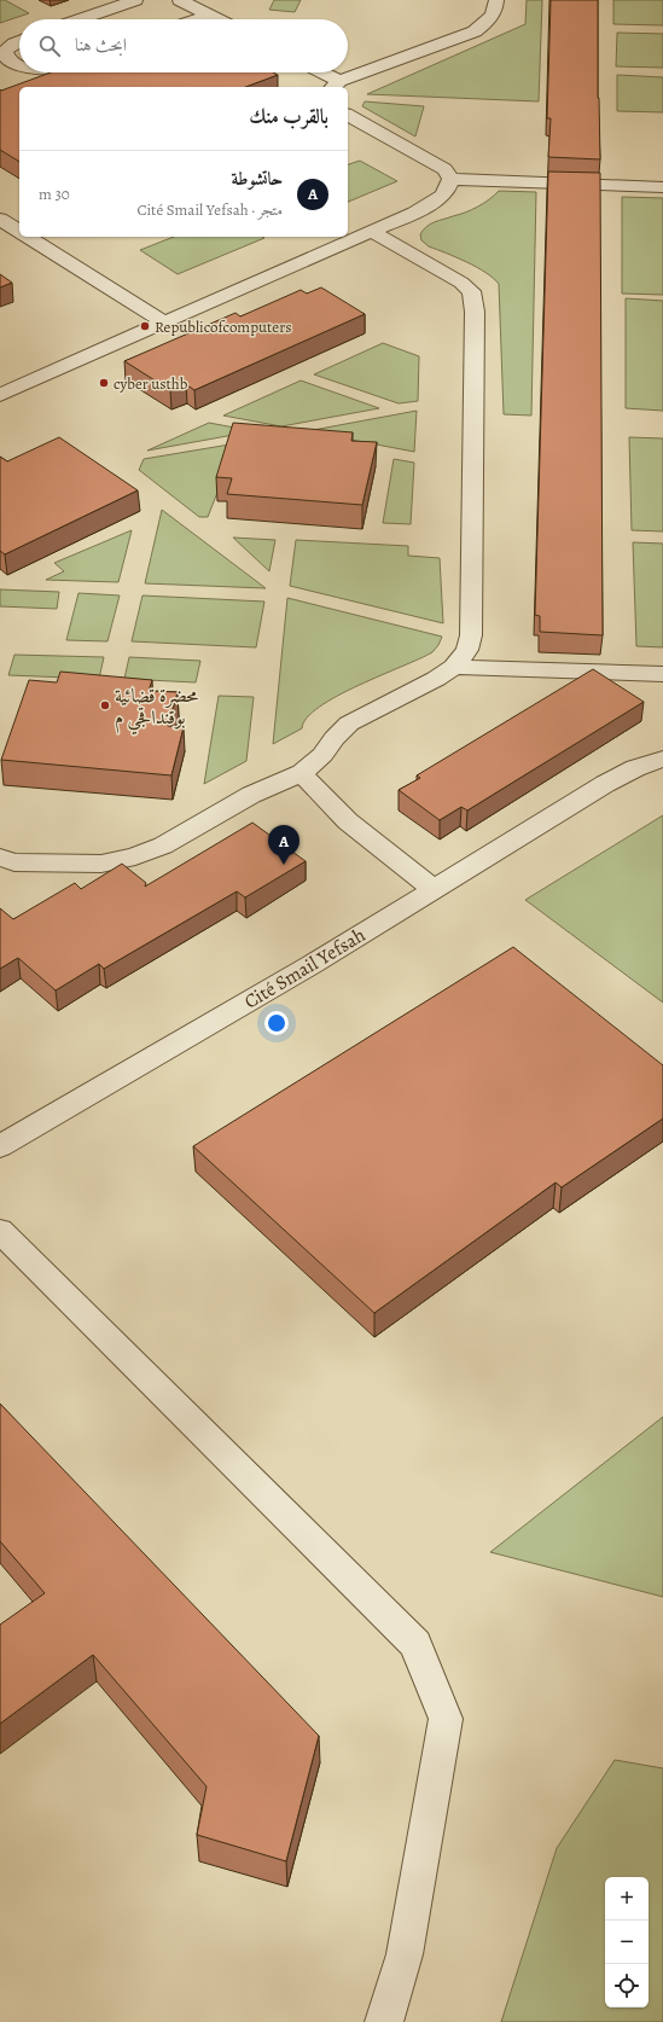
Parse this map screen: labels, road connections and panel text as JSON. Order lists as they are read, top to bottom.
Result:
{
  "streets": {
    "street": ["Cité Smail Yefsah"]
  },
  "places": ["Republicofcomputers", "cyber usthb", "محضرة قضائية بوقنداقجي م"],
  "page": {
    "search": "ابحث هنا",
    "heading": "بالقرب منك",
    "list": [
      {
        "mark": "A",
        "name": "حاتشوطة",
        "note": "متجر · Cité Smail Yefsah",
        "value": "30 m"
      }
    ],
    "pins": "A",
    "map_buttons": ["+", "−"]
  }
}
